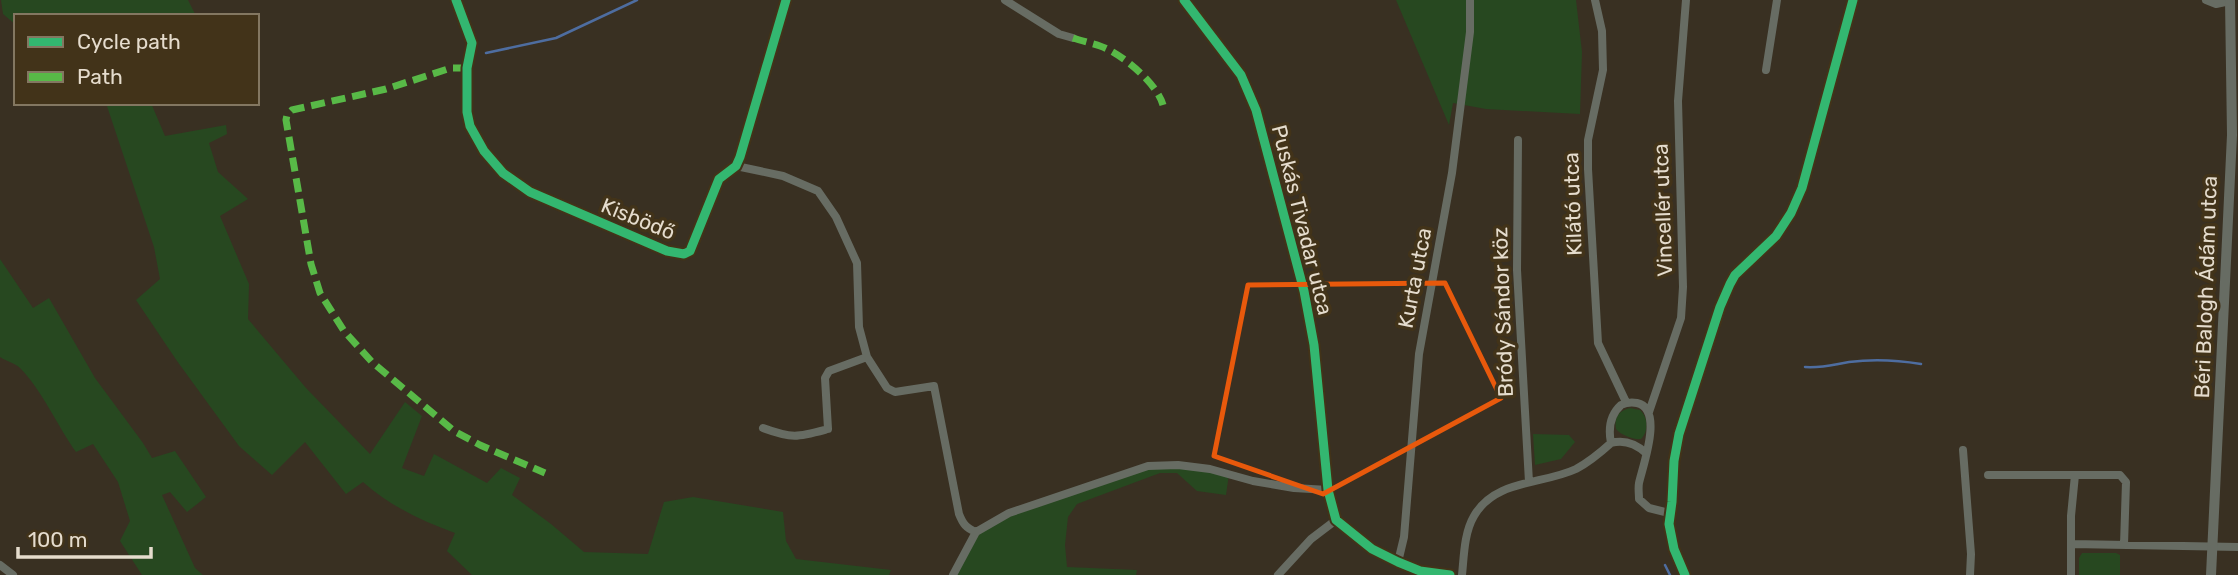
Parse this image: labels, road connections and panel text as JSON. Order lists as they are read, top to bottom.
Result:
{
  "streets": {
    "street": [
      "Kilátó utca",
      "Vincellér utca",
      "Kisbödő",
      "Puskás Tivadar utca",
      "Kurta utca",
      "Béri Balogh Ádám utca",
      "Bródy Sándor köz"
    ]
  },
  "legend": ["Cycle path", "Path"],
  "scale_bar": "100 m"
}
